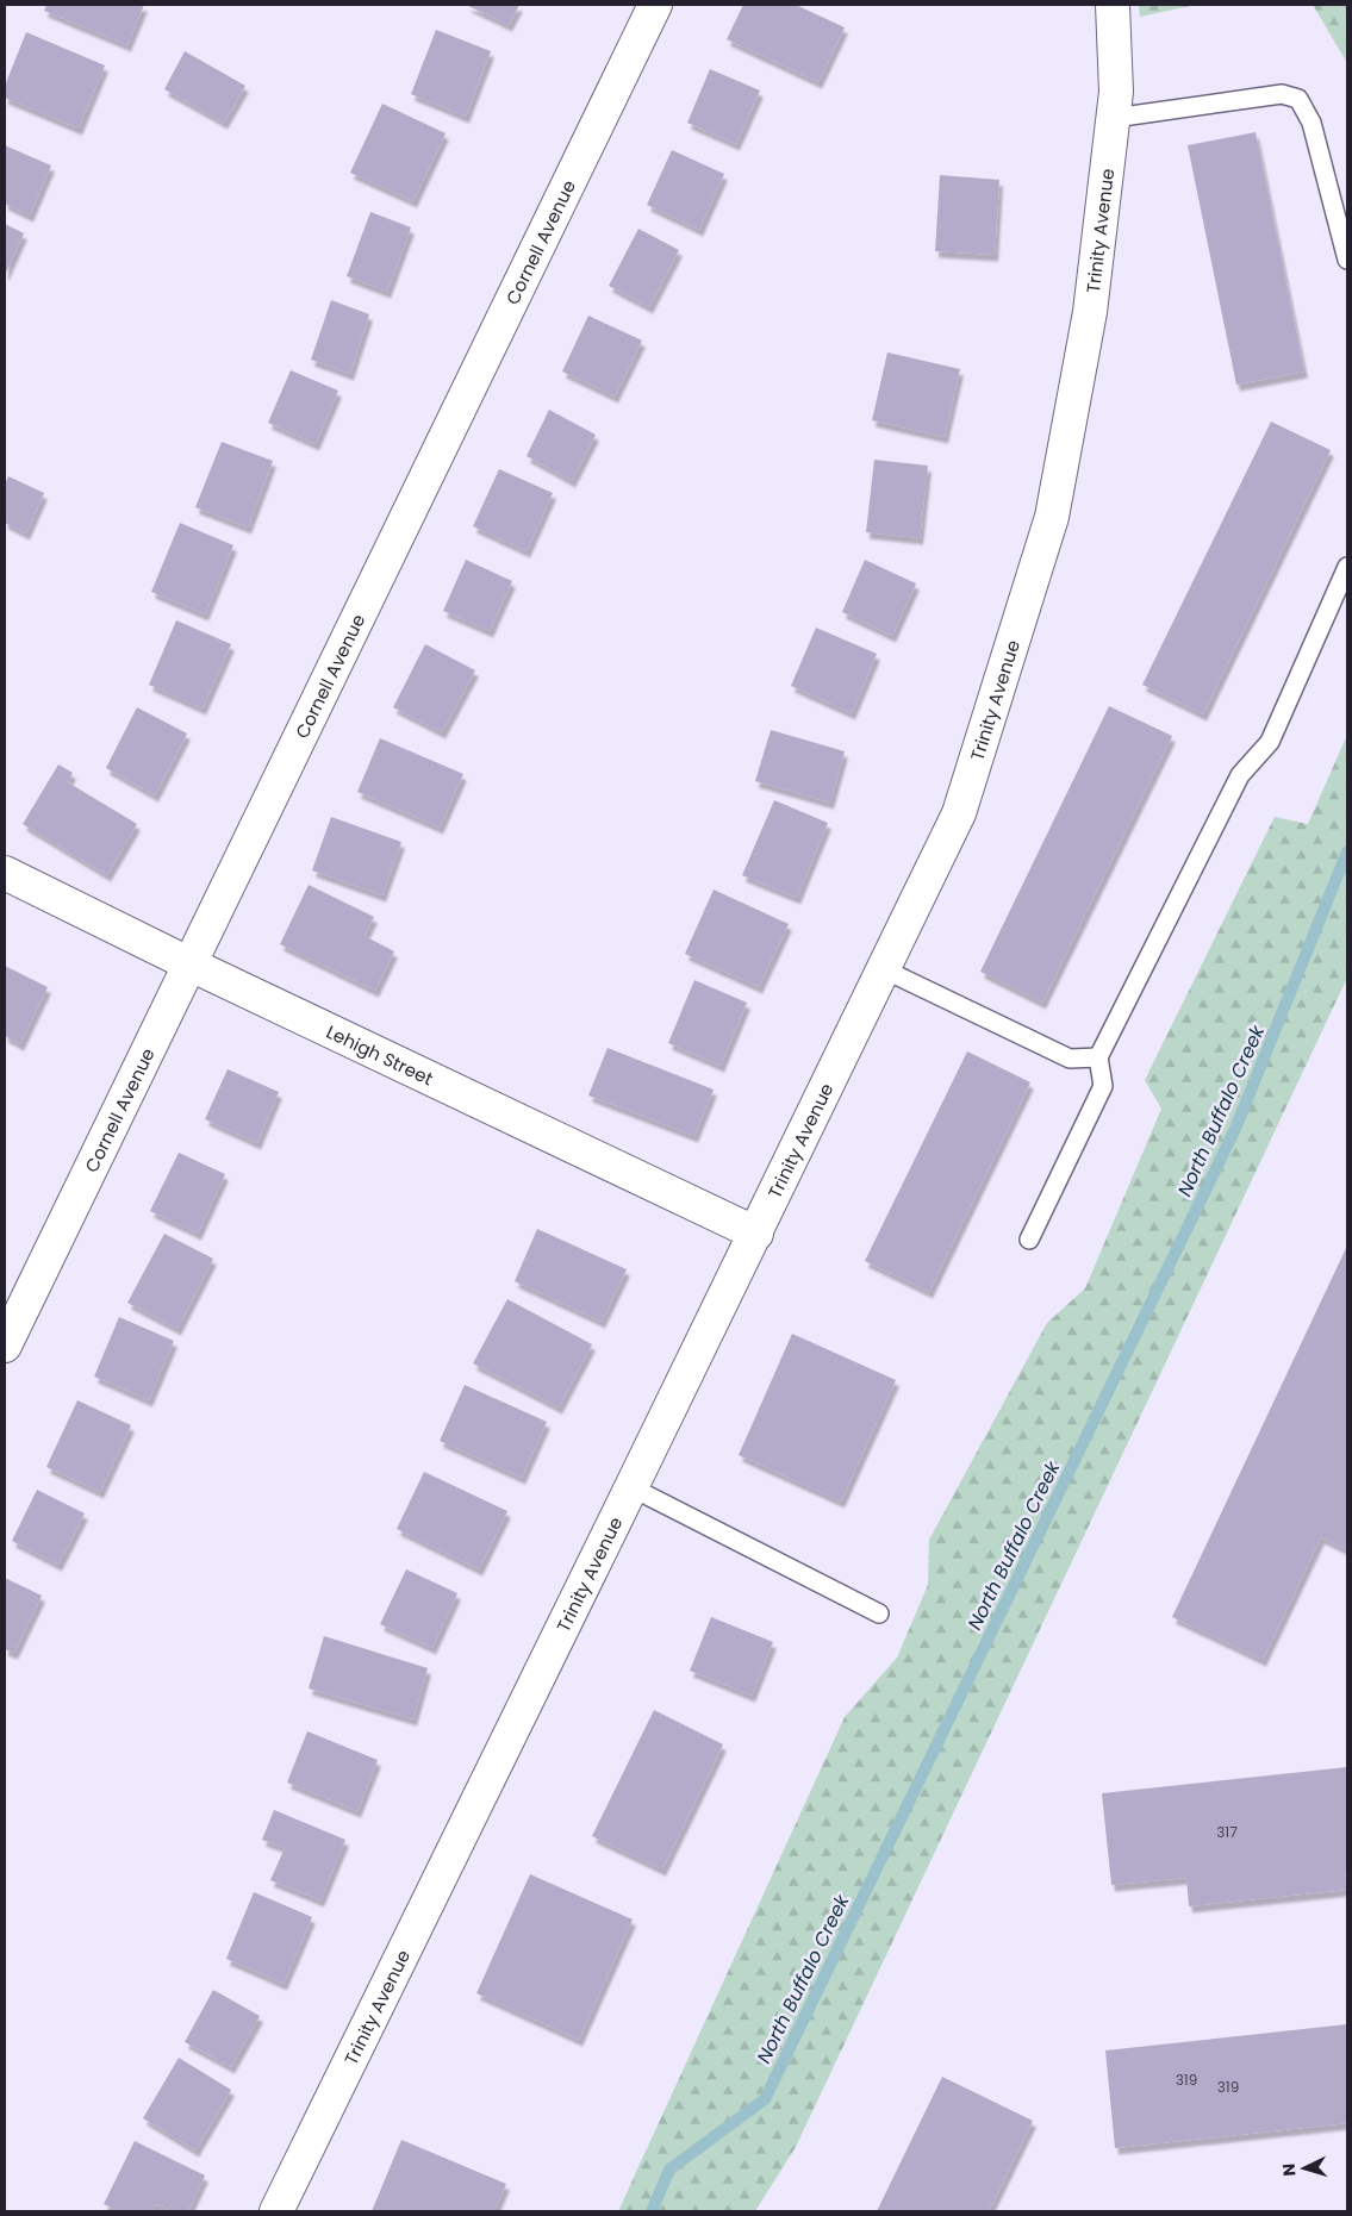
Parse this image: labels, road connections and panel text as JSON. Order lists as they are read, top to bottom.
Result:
{
  "streets": {
    "street": ["Trinity Avenue", "Cornell Avenue", "Lehigh Street"]
  },
  "crossings": [
    ["Trinity Avenue", "Lehigh Street"],
    ["Cornell Avenue", "Lehigh Street"]
  ],
  "water": ["North Buffalo Creek"],
  "house_numbers": ["317", "319", "319"],
  "north": "left"
}
